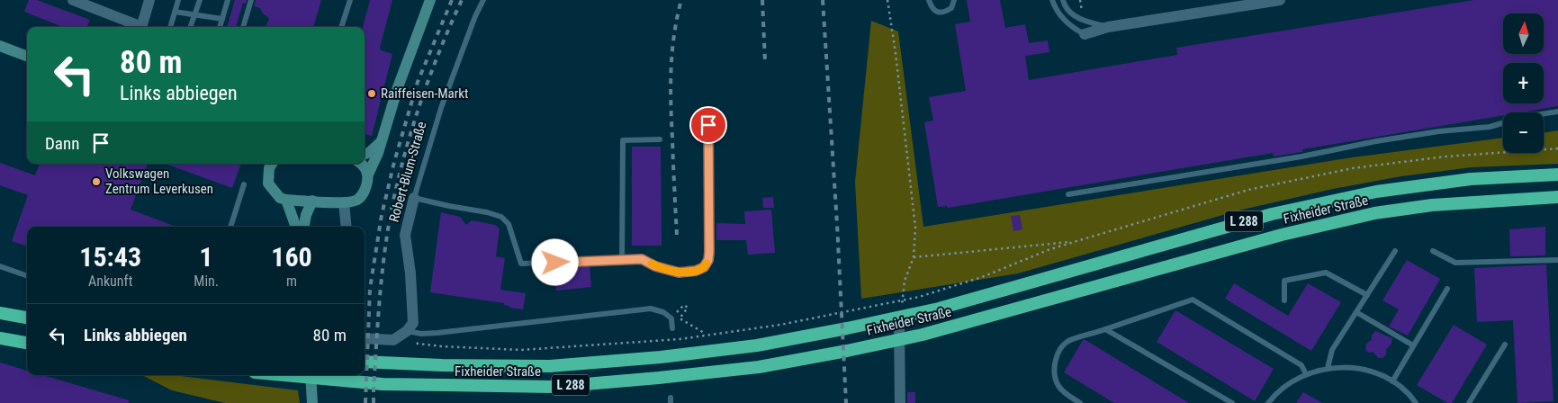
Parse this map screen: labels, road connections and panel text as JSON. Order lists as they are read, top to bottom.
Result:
{
  "streets": {
    "highway": ["Fixheider Straße", "L 288"],
    "street": ["Robert-Blum-Straße"]
  },
  "places": ["Raiffeisen-Markt", "Volkswagen Zentrum Leverkusen"],
  "north": "top",
  "page": {
    "map_buttons": ["+", "−"],
    "turn": ["80 m", "Links abbiegen"],
    "then": "Dann",
    "eta": [
      "15:43",
      "Ankunft",
      "1",
      "Min.",
      "160",
      "m"
    ],
    "list": [
      {
        "name": "Links abbiegen",
        "value": "80 m"
      }
    ]
  }
}
